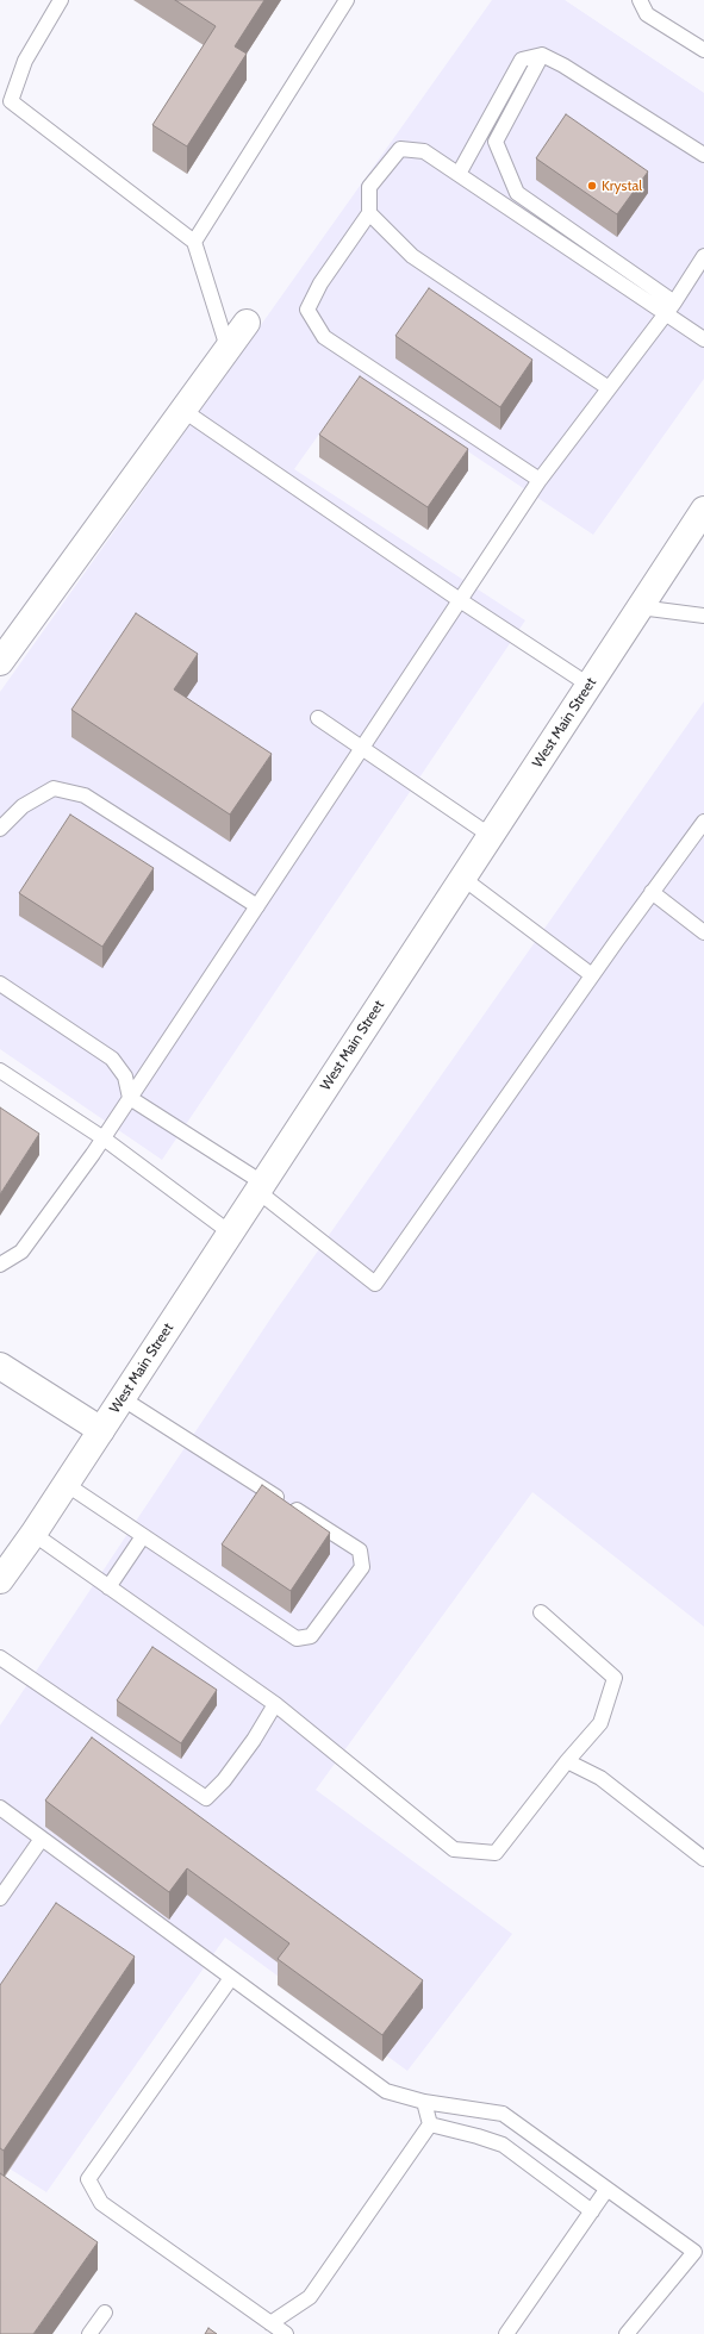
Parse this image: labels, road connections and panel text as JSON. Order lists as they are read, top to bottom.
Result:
{
  "streets": {
    "main road": ["West Main Street"]
  },
  "places": ["Krystal"]
}
